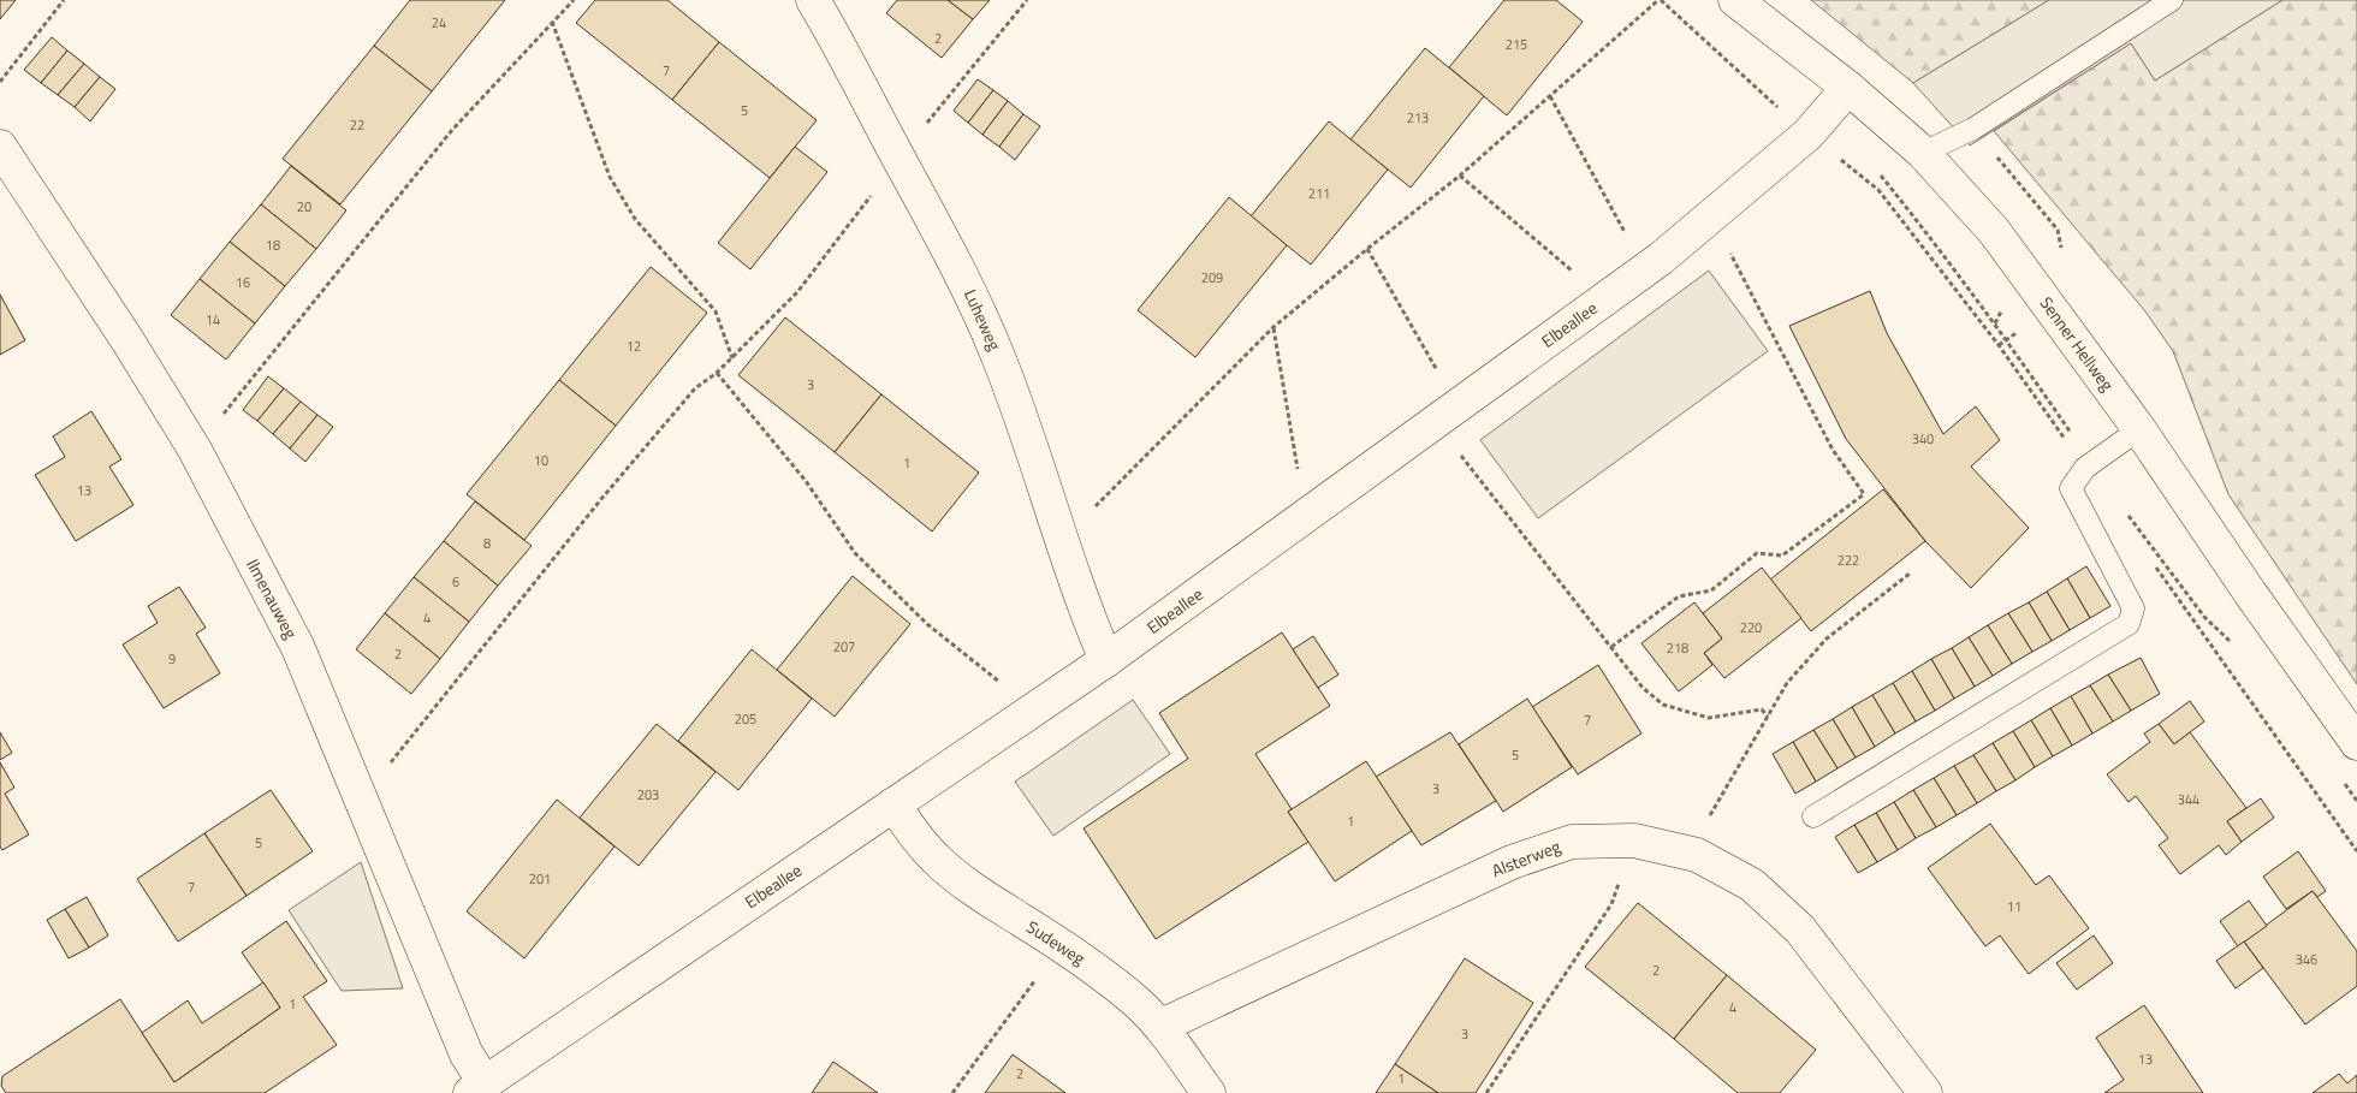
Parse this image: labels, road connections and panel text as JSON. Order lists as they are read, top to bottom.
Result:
{
  "streets": {
    "street": [
      "Luheweg",
      "Elbeallee",
      "Senner Hellweg",
      "Ilmenauweg",
      "Alsterweg",
      "Sudeweg"
    ]
  },
  "crossings": [
    ["Luheweg", "Elbeallee"],
    ["Elbeallee", "Senner Hellweg"],
    ["Elbeallee", "Ilmenauweg"],
    ["Elbeallee", "Sudeweg"],
    ["Alsterweg", "Sudeweg"]
  ],
  "house_numbers": [
    "24",
    "2",
    "215",
    "7",
    "5",
    "213",
    "22",
    "211",
    "20",
    "18",
    "209",
    "16",
    "14",
    "12",
    "3",
    "340",
    "10",
    "1",
    "13",
    "8",
    "222",
    "6",
    "4",
    "220",
    "207",
    "218",
    "2",
    "9",
    "205",
    "7",
    "5",
    "3",
    "203",
    "344",
    "1",
    "5",
    "201",
    "7",
    "11",
    "346",
    "2",
    "1",
    "4",
    "3",
    "13",
    "2",
    "1"
  ]
}
